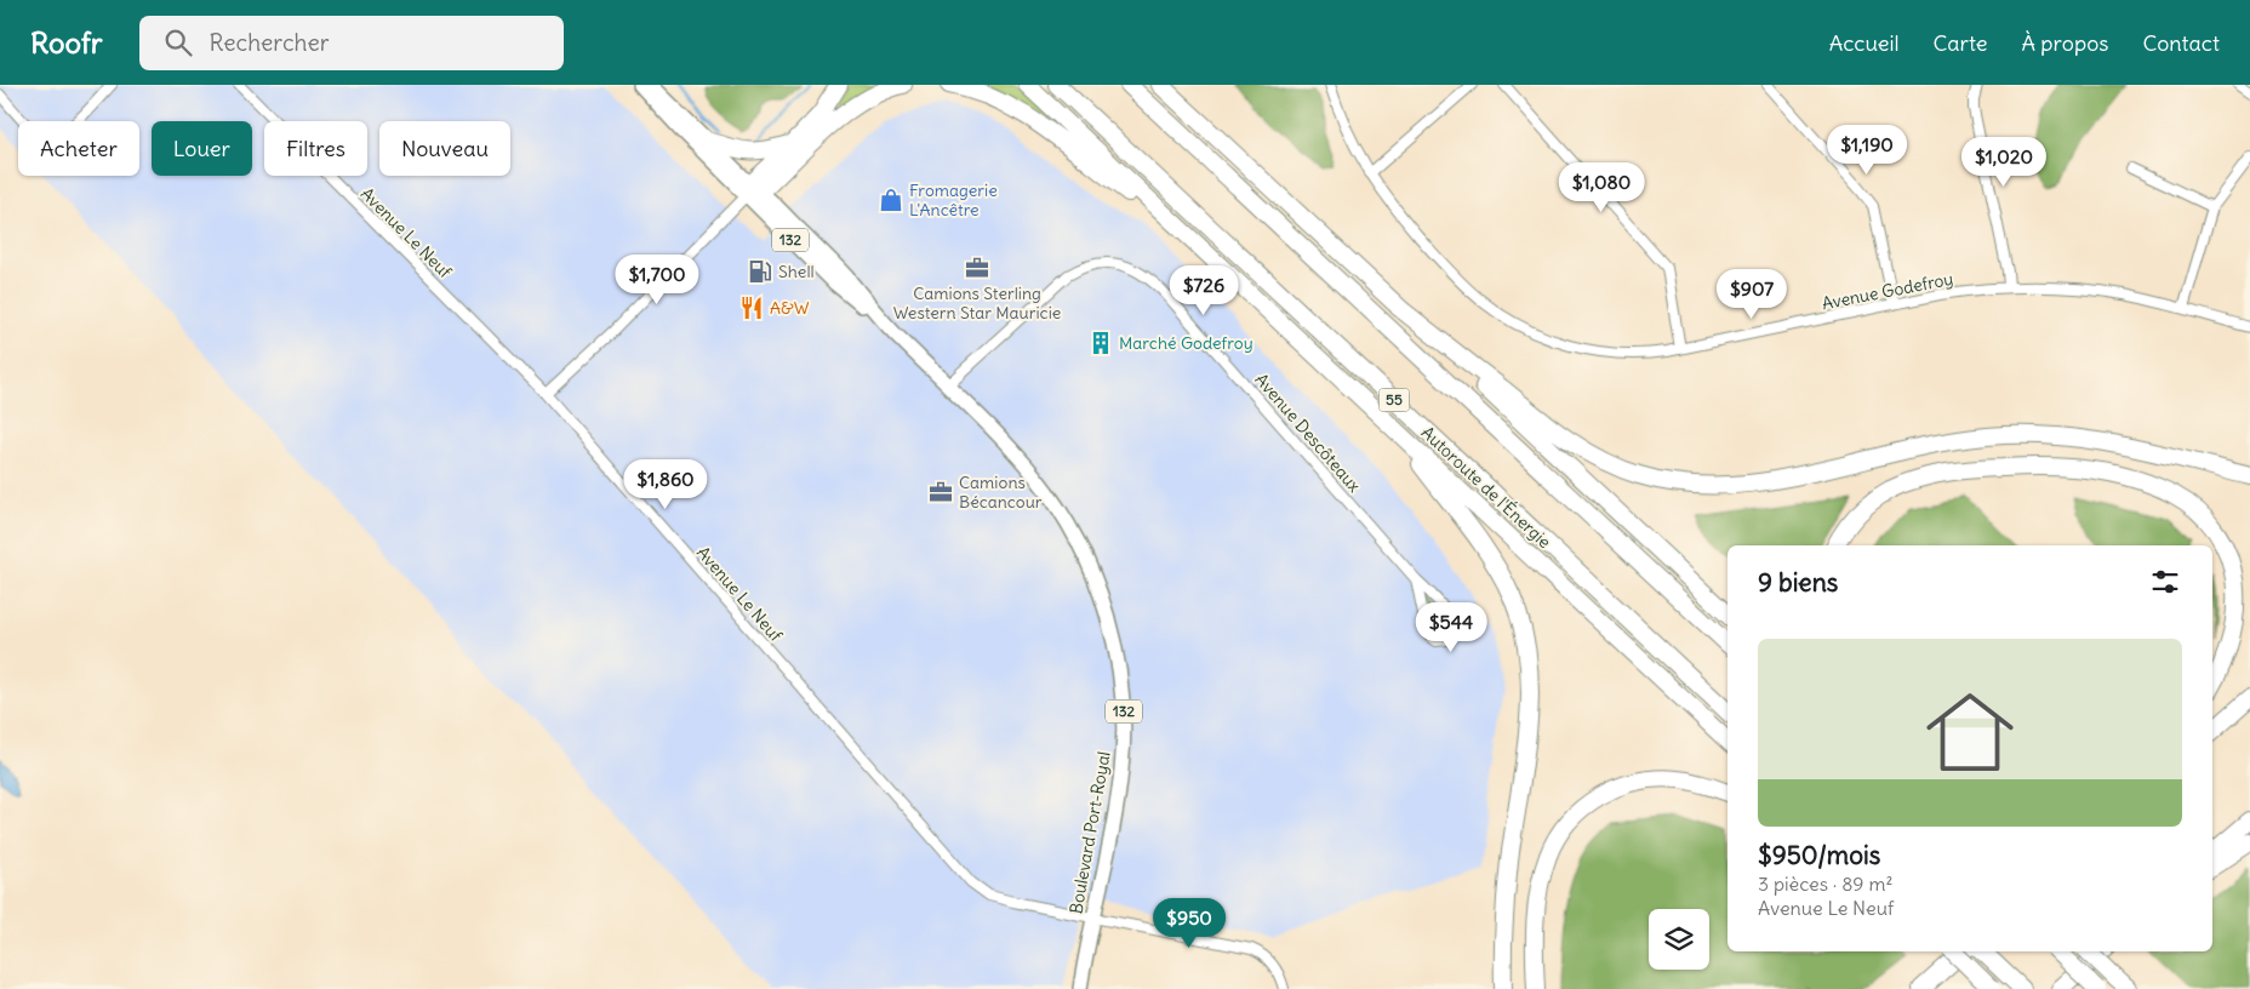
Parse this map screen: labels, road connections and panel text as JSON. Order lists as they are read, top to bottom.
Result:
{
  "streets": {
    "highway": ["55", "Autoroute de l'Énergie"],
    "main road": ["132", "Boulevard Port-Royal"],
    "street": ["Avenue Le Neuf", "Avenue Godefroy", "Avenue Descôteaux"]
  },
  "crossings": [
    ["Avenue Le Neuf", "Boulevard Port-Royal"],
    ["Avenue Descôteaux", "Boulevard Port-Royal"]
  ],
  "places": {
    "shop": ["Fromagerie L'Ancêtre"],
    "office": ["Camions Sterling Western Star Mauricie", "Camions Bécancour"],
    "fuel station": ["Shell"],
    "restaurant": ["A&W"],
    "building": ["Marché Godefroy"]
  },
  "page": {
    "header": "Roofr",
    "search": "Rechercher",
    "nav": [
      "Accueil",
      "Carte",
      "À propos",
      "Contact"
    ],
    "chip": [
      "Acheter",
      "Louer",
      "Filtres",
      "Nouveau"
    ],
    "price": [
      "$1,190",
      "$1,020",
      "$1,080",
      "$1,700",
      "$726",
      "$907",
      "$1,860",
      "$544",
      "$950"
    ],
    "heading": "9 biens",
    "list": [
      {
        "name": "$950/mois",
        "note": "3 pièces · 89 m² · Avenue Le Neuf"
      }
    ]
  }
}
